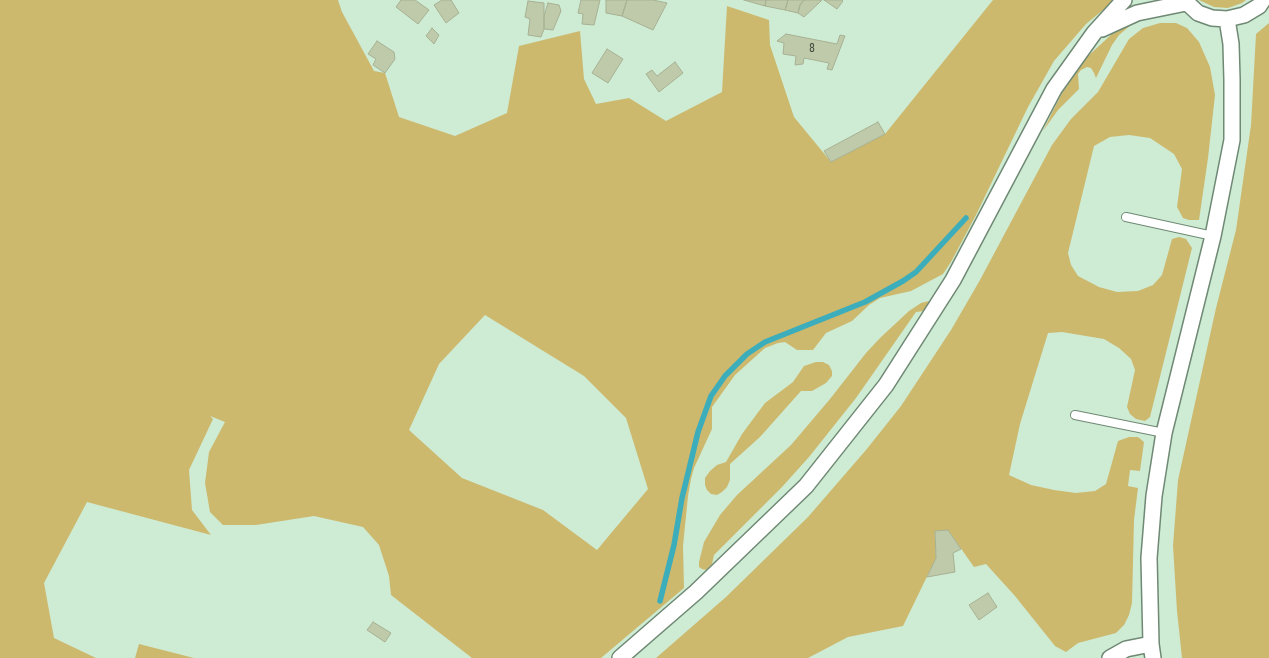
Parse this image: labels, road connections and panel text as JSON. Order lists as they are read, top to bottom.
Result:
{
  "house_numbers": ["8"]
}
